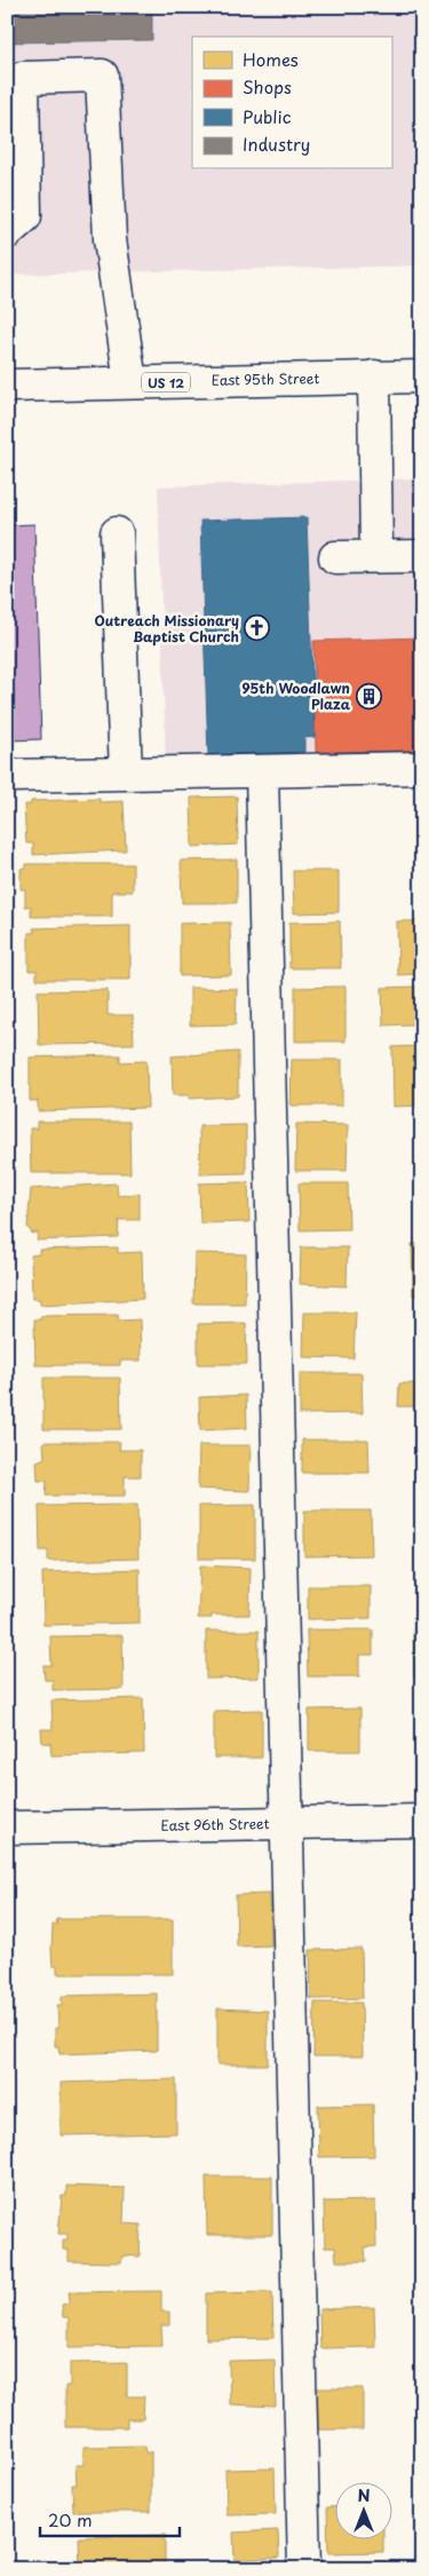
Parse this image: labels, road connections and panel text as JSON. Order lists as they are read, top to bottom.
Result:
{
  "streets": {
    "main road": ["East 95th Street", "US 12", "East 96th Street"]
  },
  "places": {
    "church": ["Outreach Missionary Baptist Church"],
    "building": ["95th Woodlawn Plaza"]
  },
  "legend": [
    "Homes",
    "Shops",
    "Public",
    "Industry"
  ],
  "scale_bar": "20 m",
  "north": "top"
}
